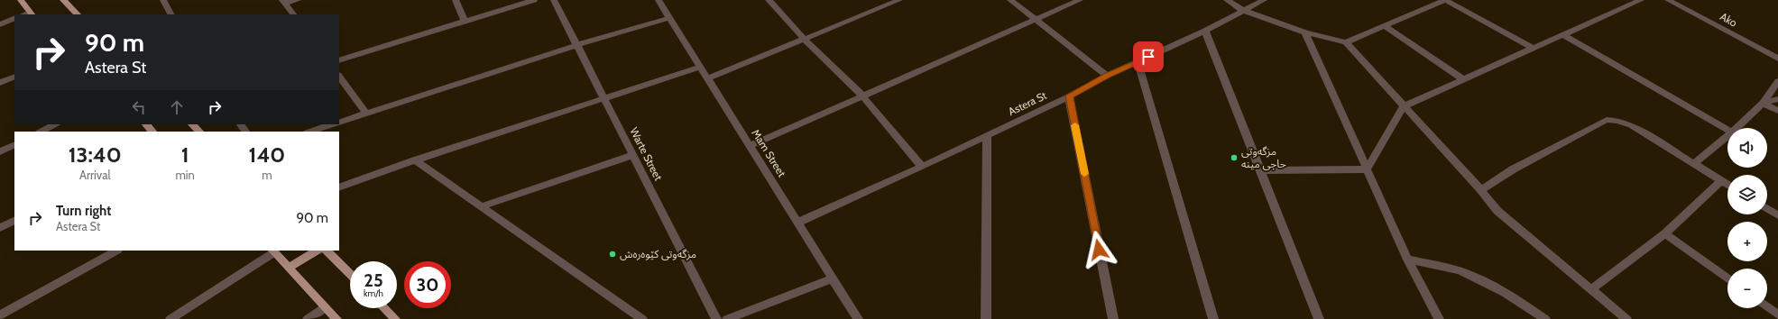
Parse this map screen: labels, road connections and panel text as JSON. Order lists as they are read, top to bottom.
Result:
{
  "streets": {
    "street": [
      "Ako",
      "Astera St",
      "Mam Street",
      "Warte Street"
    ]
  },
  "crossings": [
    ["Astera St", "Mam Street"]
  ],
  "places": ["مزگەوتی حاجی مینە", "مزگەوتی کێوەرەش"],
  "page": {
    "turn": ["90 m", "Astera St"],
    "map_buttons": ["+", "−"],
    "eta": [
      "13:40",
      "Arrival",
      "1",
      "min",
      "140",
      "m"
    ],
    "list": [
      {
        "name": "Turn right",
        "note": "Astera St",
        "value": "90 m"
      }
    ],
    "speed": "25 km/h",
    "limit": "30"
  }
}
